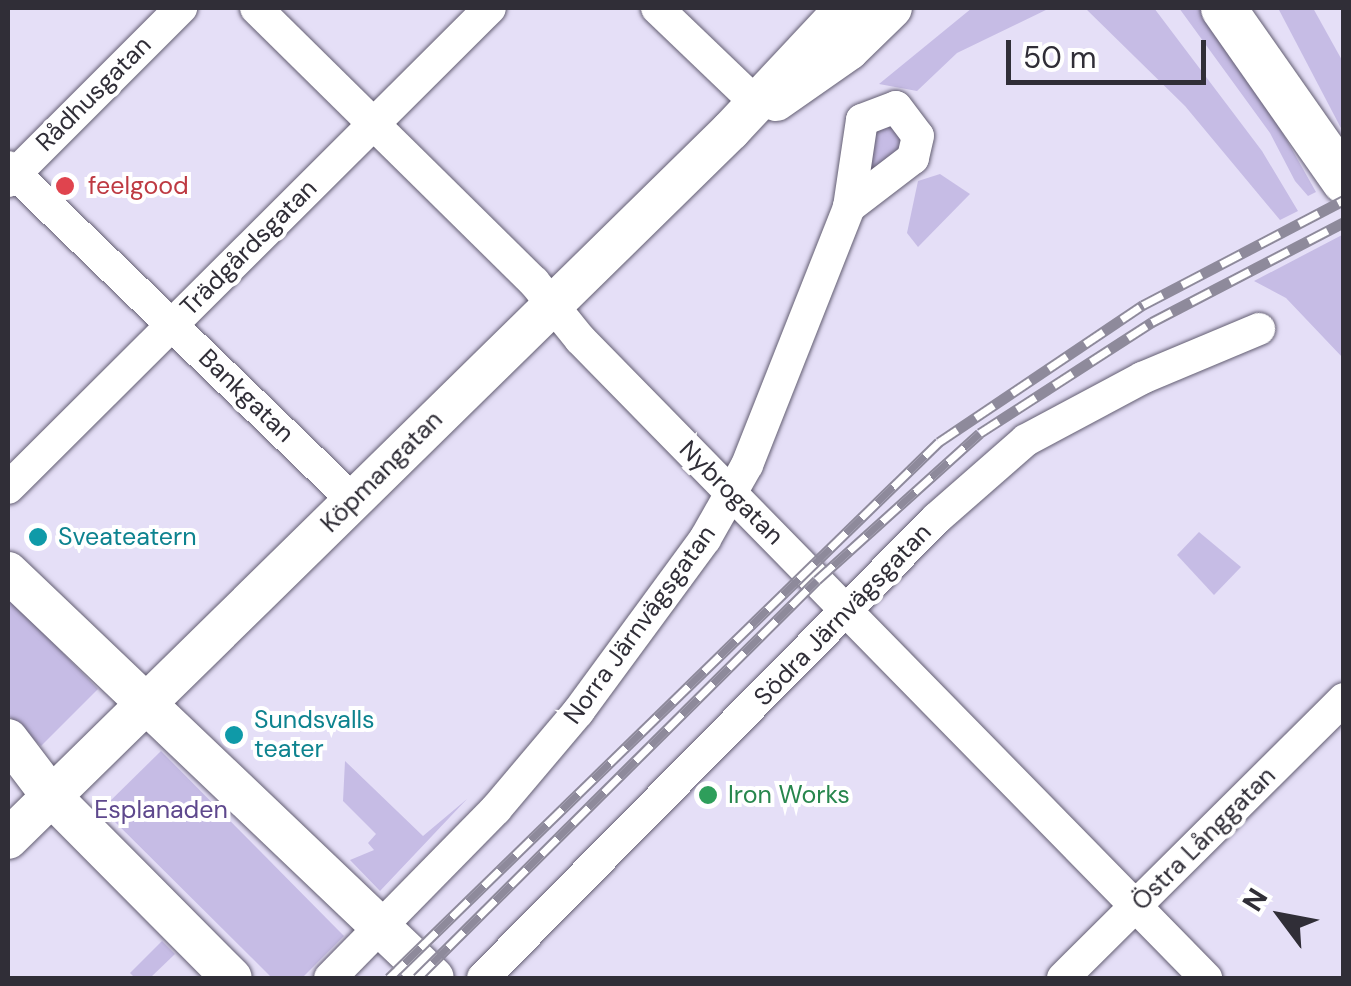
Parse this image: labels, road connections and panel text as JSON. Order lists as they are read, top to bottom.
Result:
{
  "streets": {
    "street": [
      "Rådhusgatan",
      "Trädgårdsgatan",
      "Bankgatan",
      "Köpmangatan",
      "Nybrogatan",
      "Södra Järnvägsgatan",
      "Norra Järnvägsgatan",
      "Östra Långgatan"
    ]
  },
  "crossings": [
    ["Rådhusgatan", "Bankgatan"],
    ["Trädgårdsgatan", "Bankgatan"],
    ["Trädgårdsgatan", "Nybrogatan"],
    ["Bankgatan", "Köpmangatan"],
    ["Köpmangatan", "Nybrogatan"],
    ["Nybrogatan", "Södra Järnvägsgatan"],
    ["Nybrogatan", "Norra Järnvägsgatan"],
    ["Nybrogatan", "Östra Långgatan"]
  ],
  "parks": ["Esplanaden"],
  "places": [
    "feelgood",
    "Sveateatern",
    "Sundsvalls teater",
    "Iron Works"
  ],
  "scale_bar": "50 m",
  "north": "top left"
}
